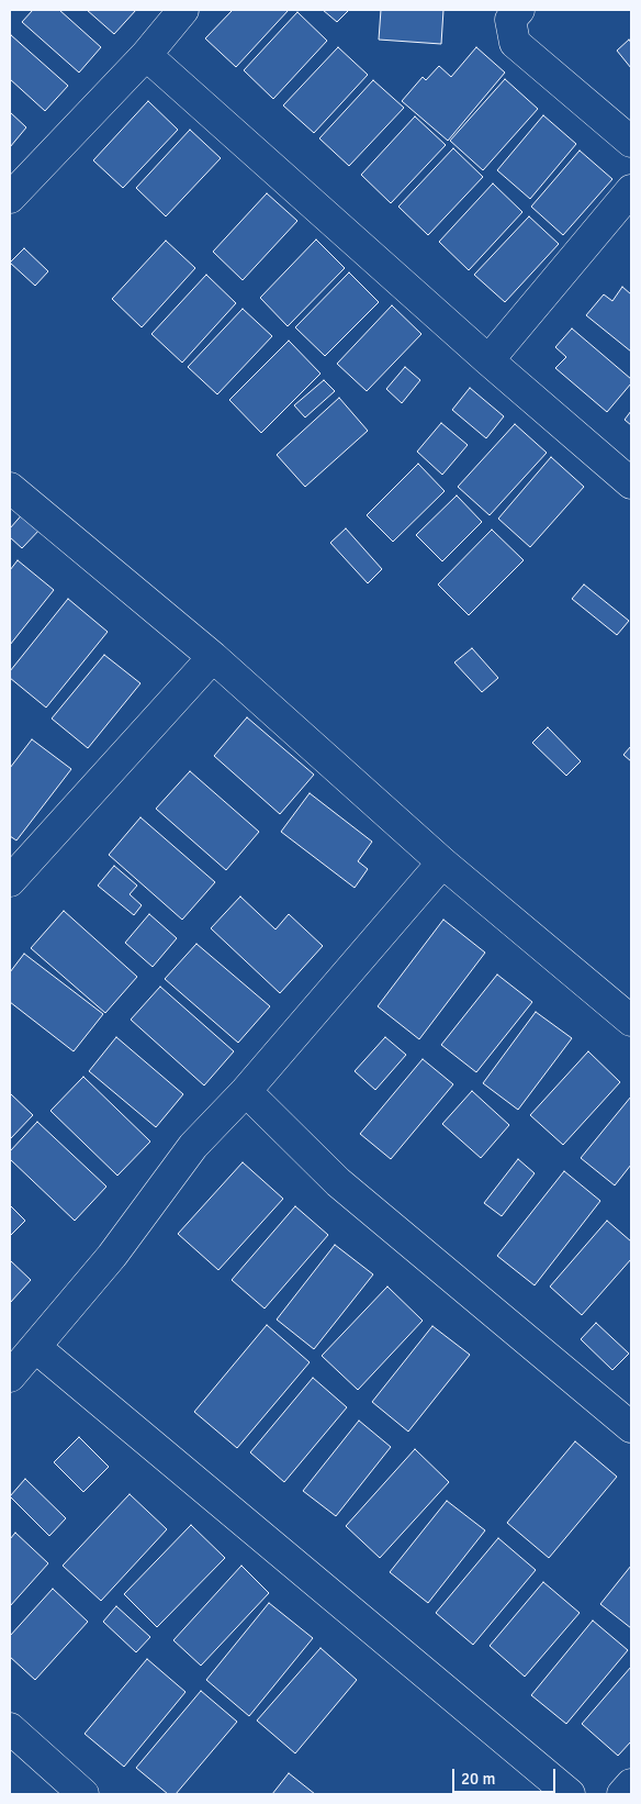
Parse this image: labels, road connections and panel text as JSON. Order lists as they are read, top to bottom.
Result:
{
  "scale_bar": "20 m"
}
